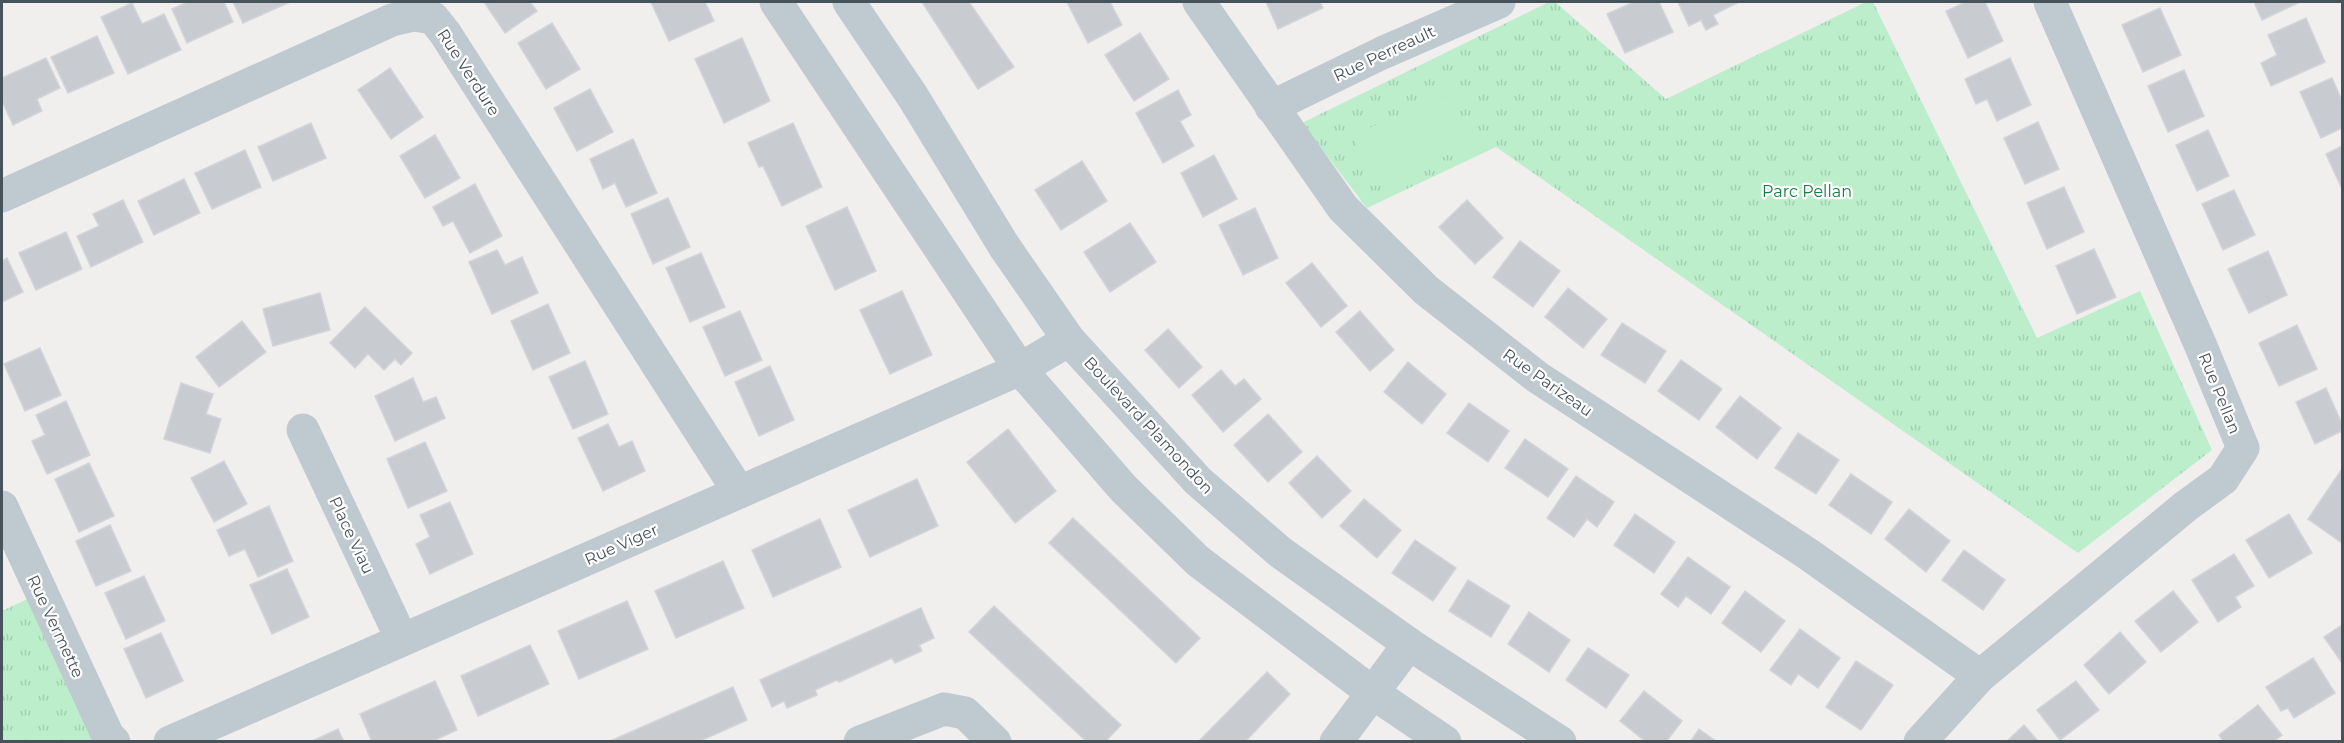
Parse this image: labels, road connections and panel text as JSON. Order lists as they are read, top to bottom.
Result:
{
  "streets": {
    "street": [
      "Rue Perreault",
      "Rue Verdure",
      "Rue Parizeau",
      "Rue Pellan",
      "Boulevard Plamondon",
      "Place Viau",
      "Rue Viger",
      "Rue Vermette"
    ]
  },
  "crossings": [
    ["Rue Perreault", "Rue Parizeau"],
    ["Rue Verdure", "Rue Viger"],
    ["Rue Parizeau", "Rue Pellan"],
    ["Boulevard Plamondon", "Rue Viger"],
    ["Place Viau", "Rue Viger"]
  ],
  "parks": ["Parc Pellan"]
}
